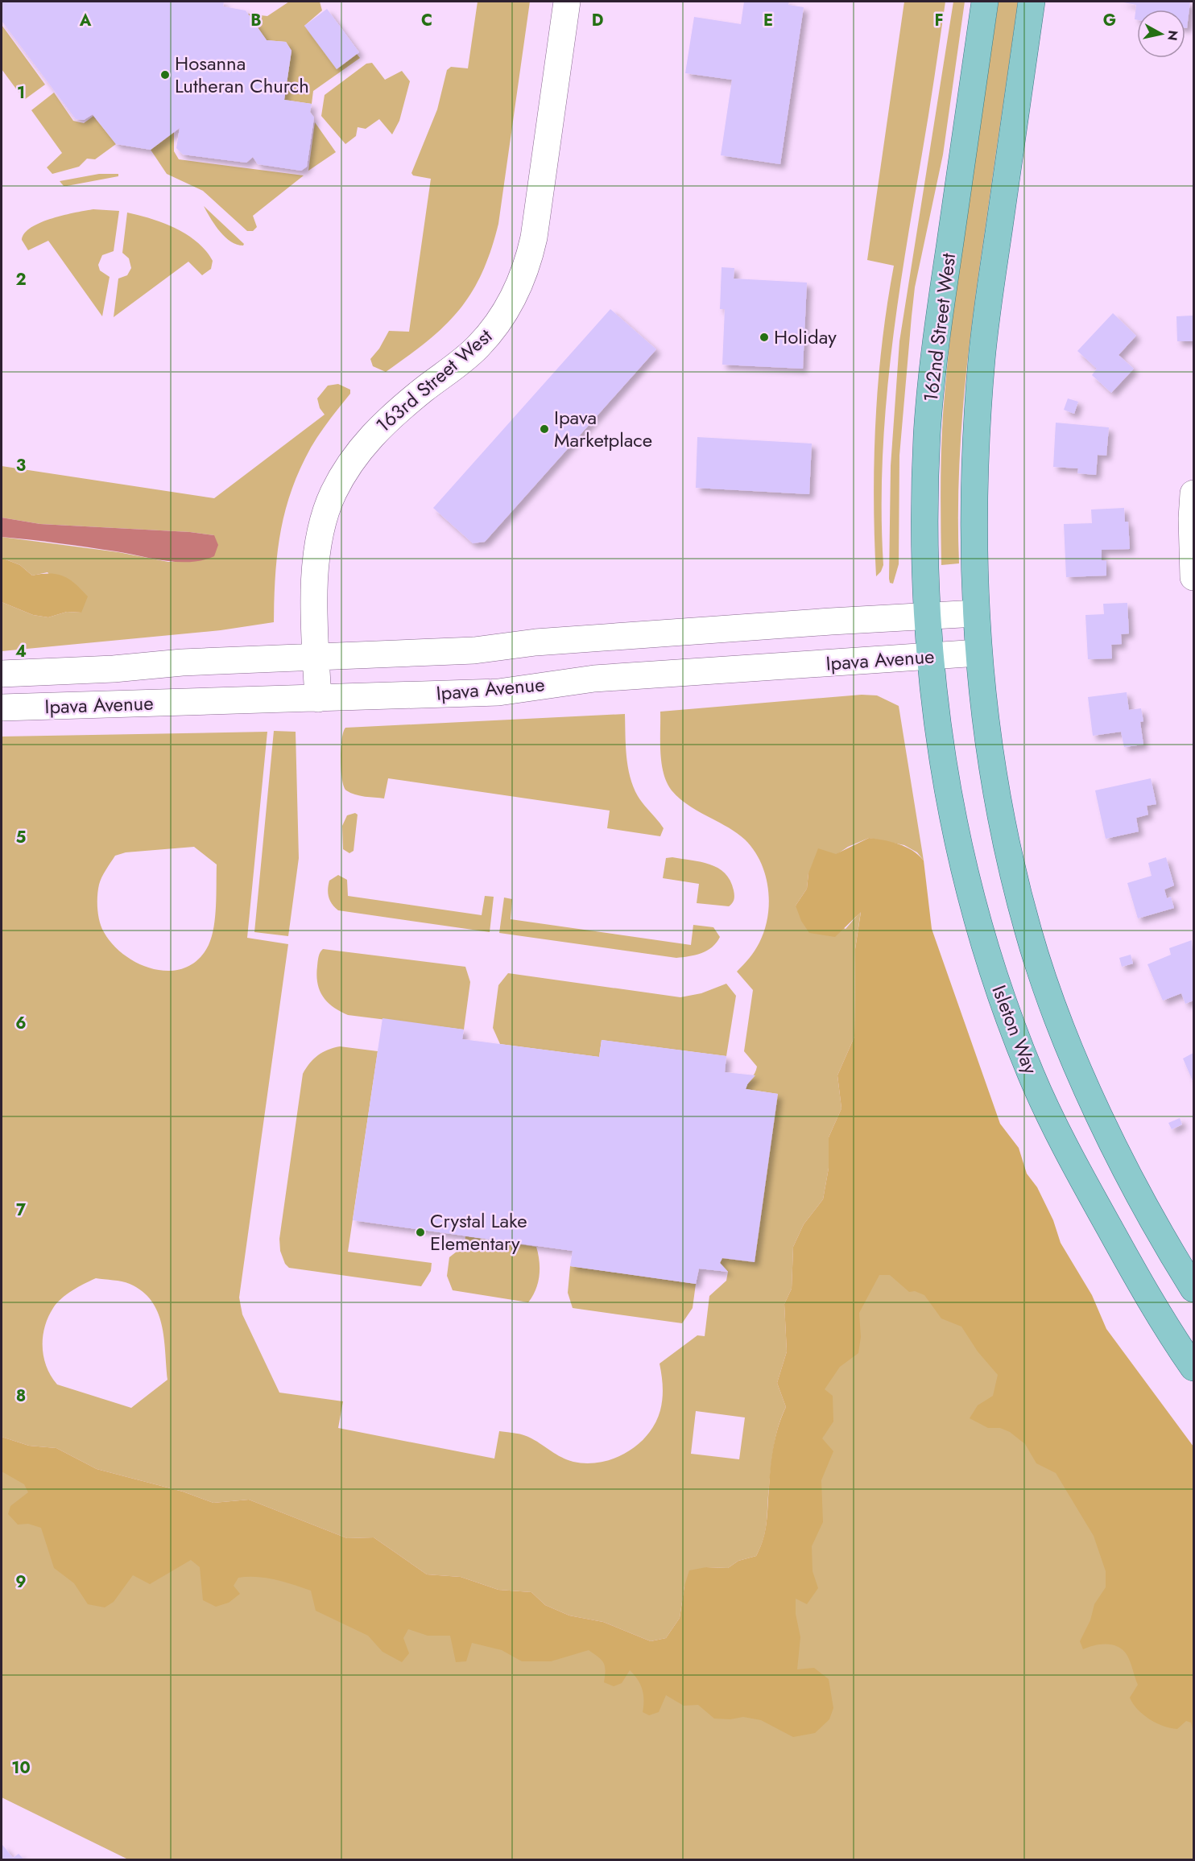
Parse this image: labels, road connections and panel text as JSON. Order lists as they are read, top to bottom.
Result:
{
  "streets": {
    "main road": ["162nd Street West", "Isleton Way"],
    "street": ["163rd Street West", "Ipava Avenue"]
  },
  "crossings": [
    ["162nd Street West", "Ipava Avenue"],
    ["162nd Street West", "Isleton Way"],
    ["163rd Street West", "Ipava Avenue"],
    ["Ipava Avenue", "Isleton Way"]
  ],
  "places": [
    "Hosanna Lutheran Church",
    "Holiday",
    "Ipava Marketplace",
    "Crystal Lake Elementary"
  ],
  "north": "right",
  "grid": {
    "columns": [
      "A",
      "B",
      "C",
      "D",
      "E",
      "F",
      "G"
    ],
    "rows": [
      "1",
      "2",
      "3",
      "4",
      "5",
      "6",
      "7",
      "8",
      "9",
      "10"
    ]
  }
}
